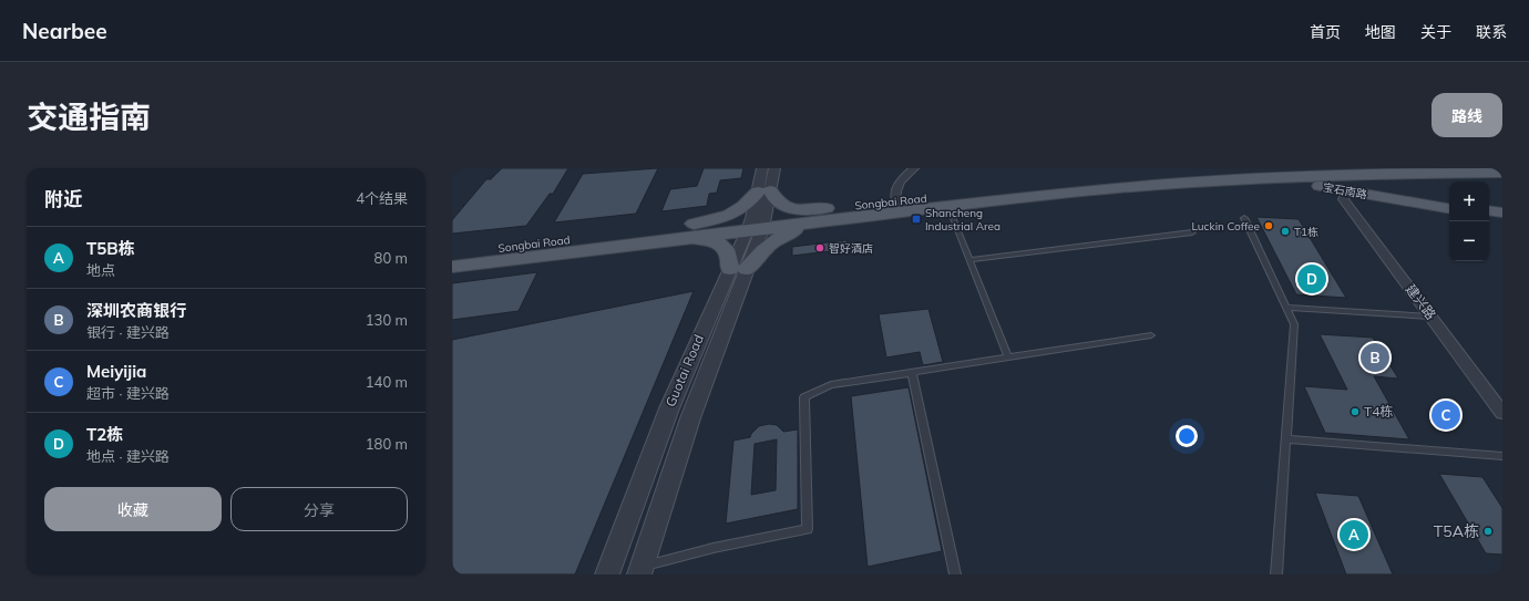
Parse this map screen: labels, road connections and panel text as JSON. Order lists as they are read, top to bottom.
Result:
{
  "streets": {
    "main road": ["宝石南路", "Songbai Road"],
    "street": ["建兴路", "Guotai Road"]
  },
  "crossings": [
    ["宝石南路", "Songbai Road"],
    ["宝石南路", "建兴路"],
    ["Songbai Road", "Guotai Road"]
  ],
  "places": {
    "transit": ["Shancheng Industrial Area"],
    "other": [
      "Luckin Coffee",
      "T1栋",
      "智好酒店",
      "T4栋",
      "T5A栋"
    ]
  },
  "page": {
    "header": "Nearbee",
    "nav": [
      "首页",
      "地图",
      "关于",
      "联系"
    ],
    "title": "交通指南",
    "buttons": [
      "路线",
      ["收藏", "分享"]
    ],
    "heading": ["附近", "4个结果"],
    "map_buttons": ["+", "−"],
    "list": [
      {
        "mark": "A",
        "name": "T5B栋",
        "note": "地点",
        "value": "80 m"
      },
      {
        "mark": "B",
        "name": "深圳农商银行",
        "note": "银行 · 建兴路",
        "value": "130 m"
      },
      {
        "mark": "C",
        "name": "Meiyijia",
        "note": "超市 · 建兴路",
        "value": "140 m"
      },
      {
        "mark": "D",
        "name": "T2栋",
        "note": "地点 · 建兴路",
        "value": "180 m"
      }
    ],
    "pins": [
      "D",
      "B",
      "C",
      "A"
    ]
  }
}
